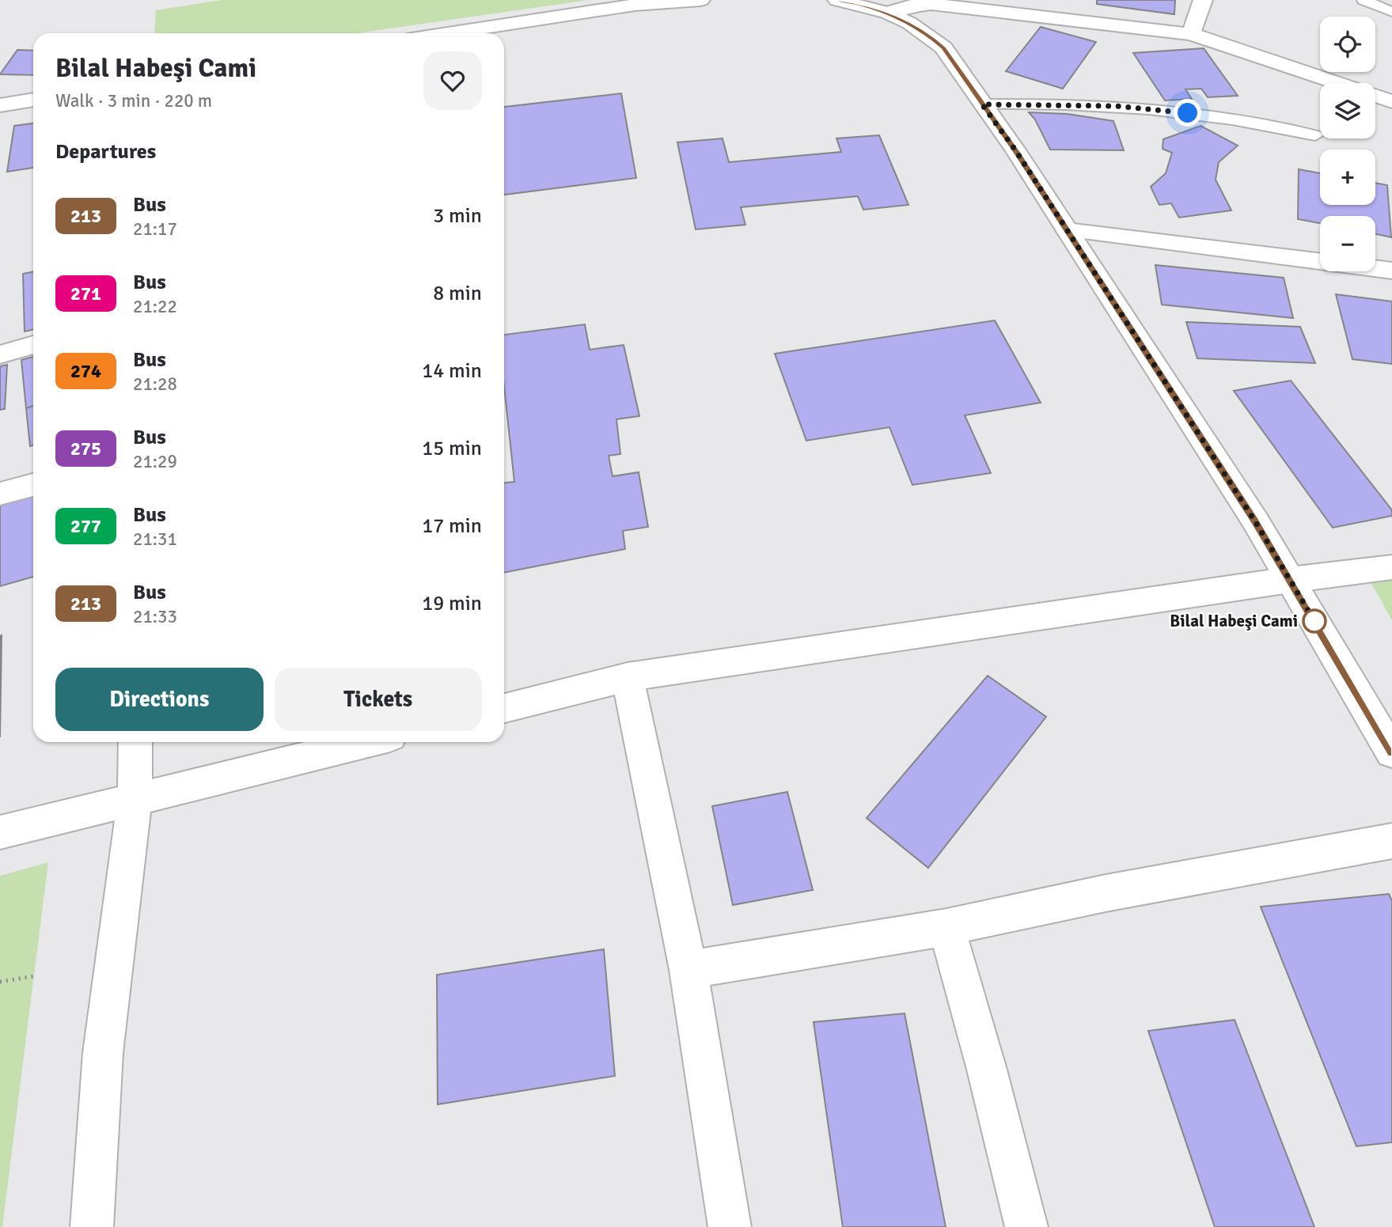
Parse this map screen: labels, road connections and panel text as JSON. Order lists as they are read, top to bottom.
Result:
{
  "places": ["Bilal Habeşi Cami"],
  "lines": ["bus line 213"],
  "page": {
    "map_buttons": ["+", "−"],
    "heading": [
      ["Bilal Habeşi Cami", "Walk · 3 min · 220 m"],
      "Departures"
    ],
    "list": [
      {
        "mark": "213",
        "name": "Bus",
        "note": "21:17",
        "value": "3 min"
      },
      {
        "mark": "271",
        "name": "Bus",
        "note": "21:22",
        "value": "8 min"
      },
      {
        "mark": "274",
        "name": "Bus",
        "note": "21:28",
        "value": "14 min"
      },
      {
        "mark": "275",
        "name": "Bus",
        "note": "21:29",
        "value": "15 min"
      },
      {
        "mark": "277",
        "name": "Bus",
        "note": "21:31",
        "value": "17 min"
      },
      {
        "mark": "213",
        "name": "Bus",
        "note": "21:33",
        "value": "19 min"
      }
    ],
    "buttons": ["Directions", "Tickets"]
  }
}
